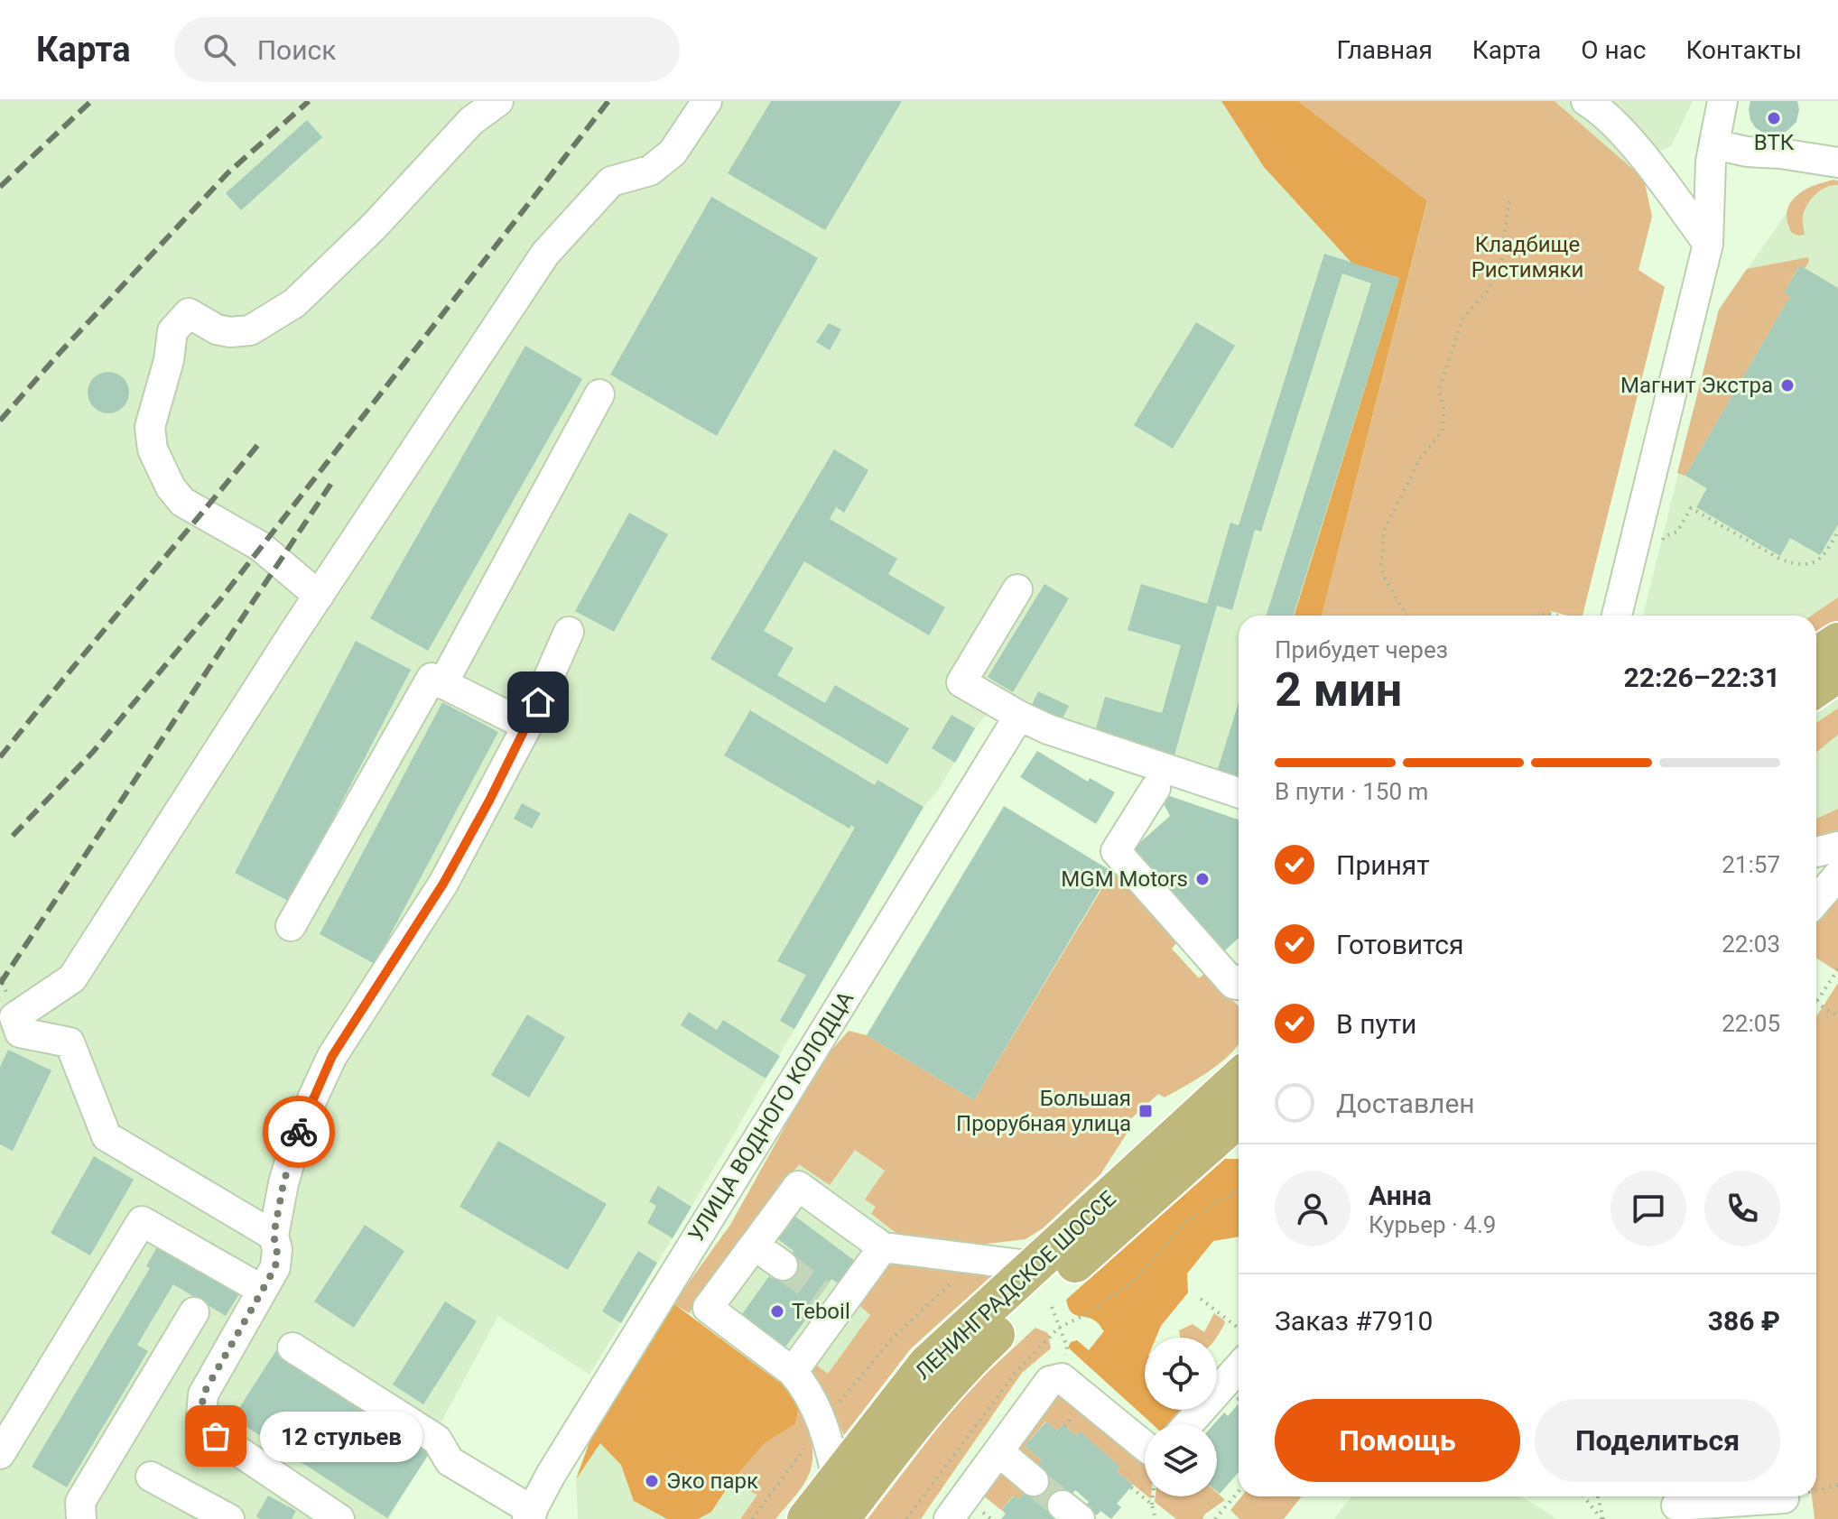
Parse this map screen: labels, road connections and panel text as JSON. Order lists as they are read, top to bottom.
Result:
{
  "streets": {
    "main road": ["ЛЕНИНГРАДСКОЕ ШОССЕ"],
    "street": ["УЛИЦА ВОДНОГО КОЛОДЦА"]
  },
  "parks": ["Кладбище Ристимяки"],
  "places": {
    "other": [
      "ВТК",
      "Магнит Экстра",
      "MGM Motors",
      "Teboil",
      "12 стульев",
      "Эко парк"
    ],
    "transit": ["Большая Прорубная улица"]
  },
  "page": {
    "header": "Карта",
    "search": "Поиск",
    "nav": [
      "Главная",
      "Карта",
      "О нас",
      "Контакты"
    ],
    "heading": ["2 мин", "Прибудет через", "22:26–22:31"],
    "panel": [
      "Анна",
      "Курьер · 4.9",
      "Заказ #7910",
      "386 ₽"
    ],
    "bar": "В пути · 150 m",
    "list": [
      ["Принят", "21:57"],
      ["Готовится", "22:03"],
      ["В пути", "22:05"],
      "Доставлен"
    ],
    "buttons": ["Помощь", "Поделиться"],
    "bubble": "12 стульев"
  }
}
